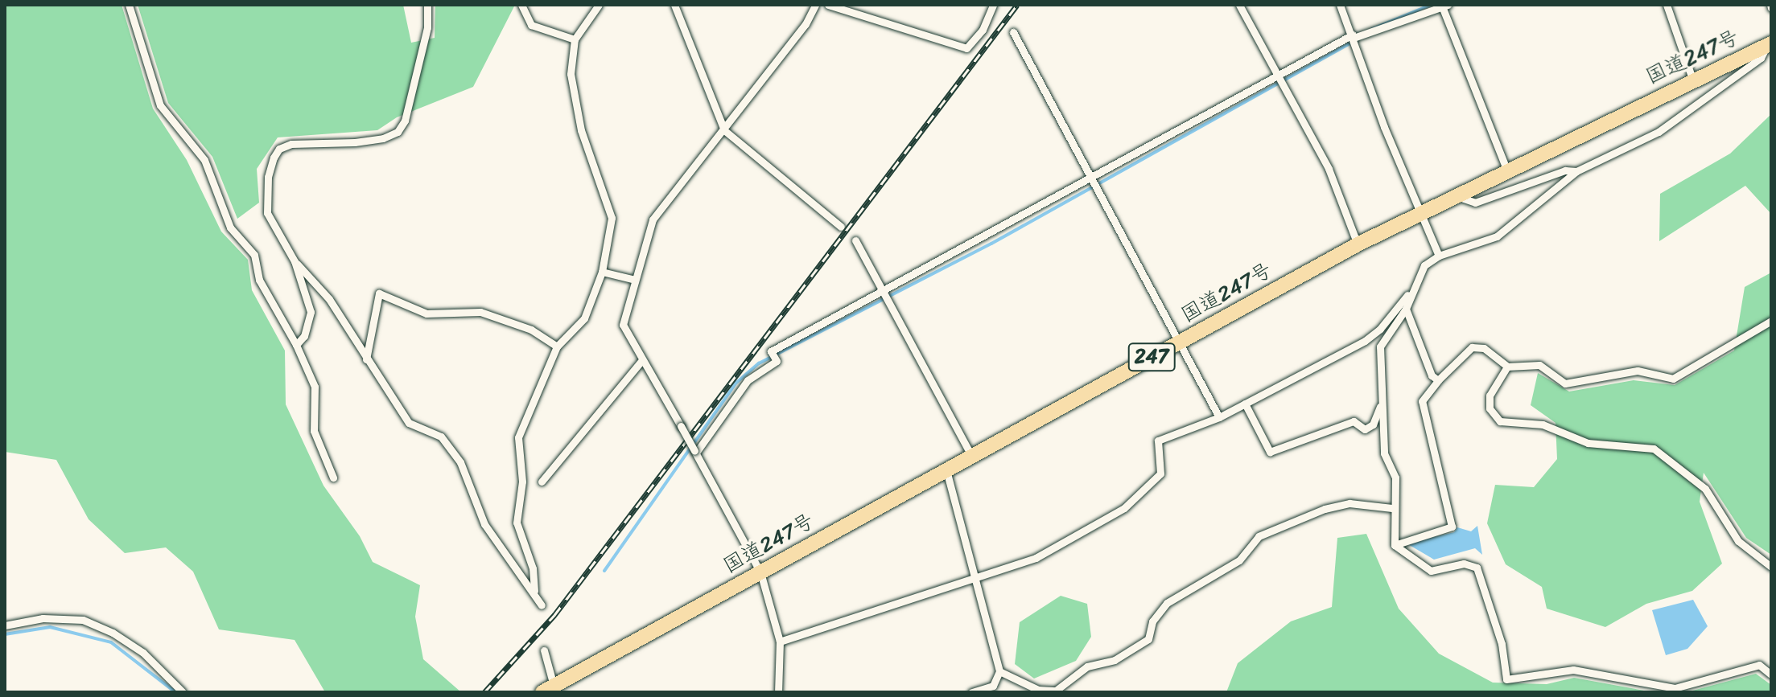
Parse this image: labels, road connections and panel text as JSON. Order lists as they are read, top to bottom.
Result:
{
  "streets": {
    "highway": ["国道247号", "247"]
  }
}
